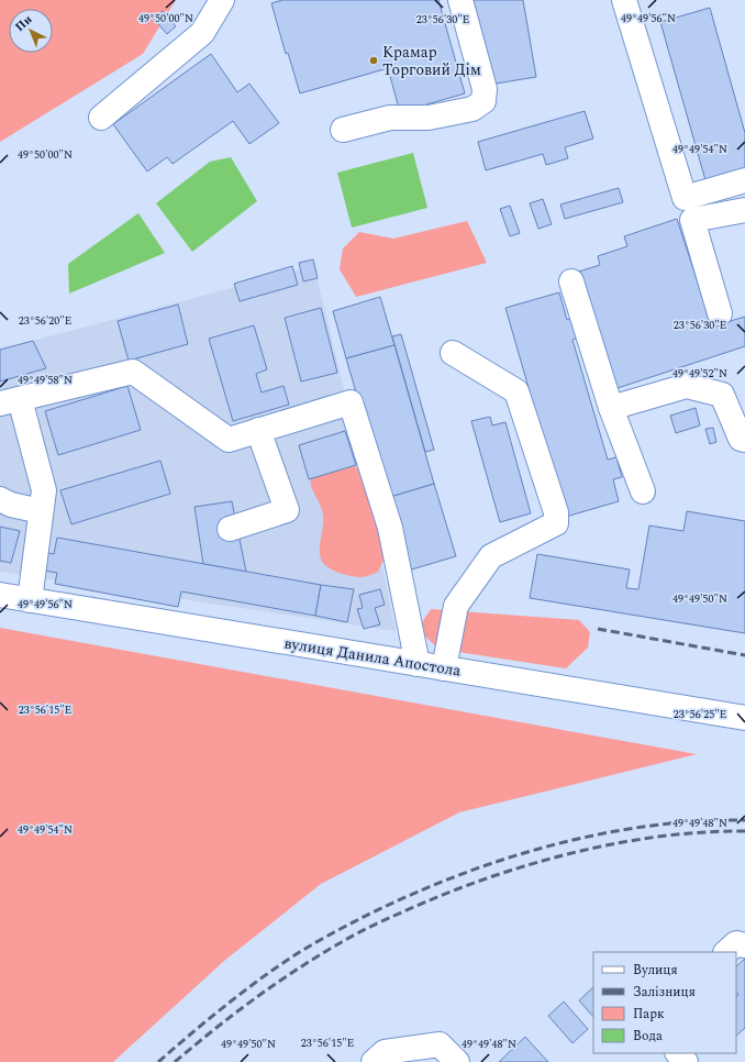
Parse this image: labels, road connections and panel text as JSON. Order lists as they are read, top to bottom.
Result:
{
  "streets": {
    "street": ["вулиця Данила Апостола"]
  },
  "places": ["Крамар Торговий Дім"],
  "legend": [
    "Вулиця",
    "Залізниця",
    "Парк",
    "Вода"
  ],
  "north": "top left",
  "coordinates": [
    "49°50'00\"N",
    "49°49'56\"N",
    "23°56'30\"E",
    "49°49'54\"N",
    "23°56'20\"E",
    "49°49'52\"N",
    "49°49'58\"N",
    "49°49'50\"N",
    "23°56'15\"E",
    "23°56'25\"E",
    "49°49'48\"N"
  ]
}
